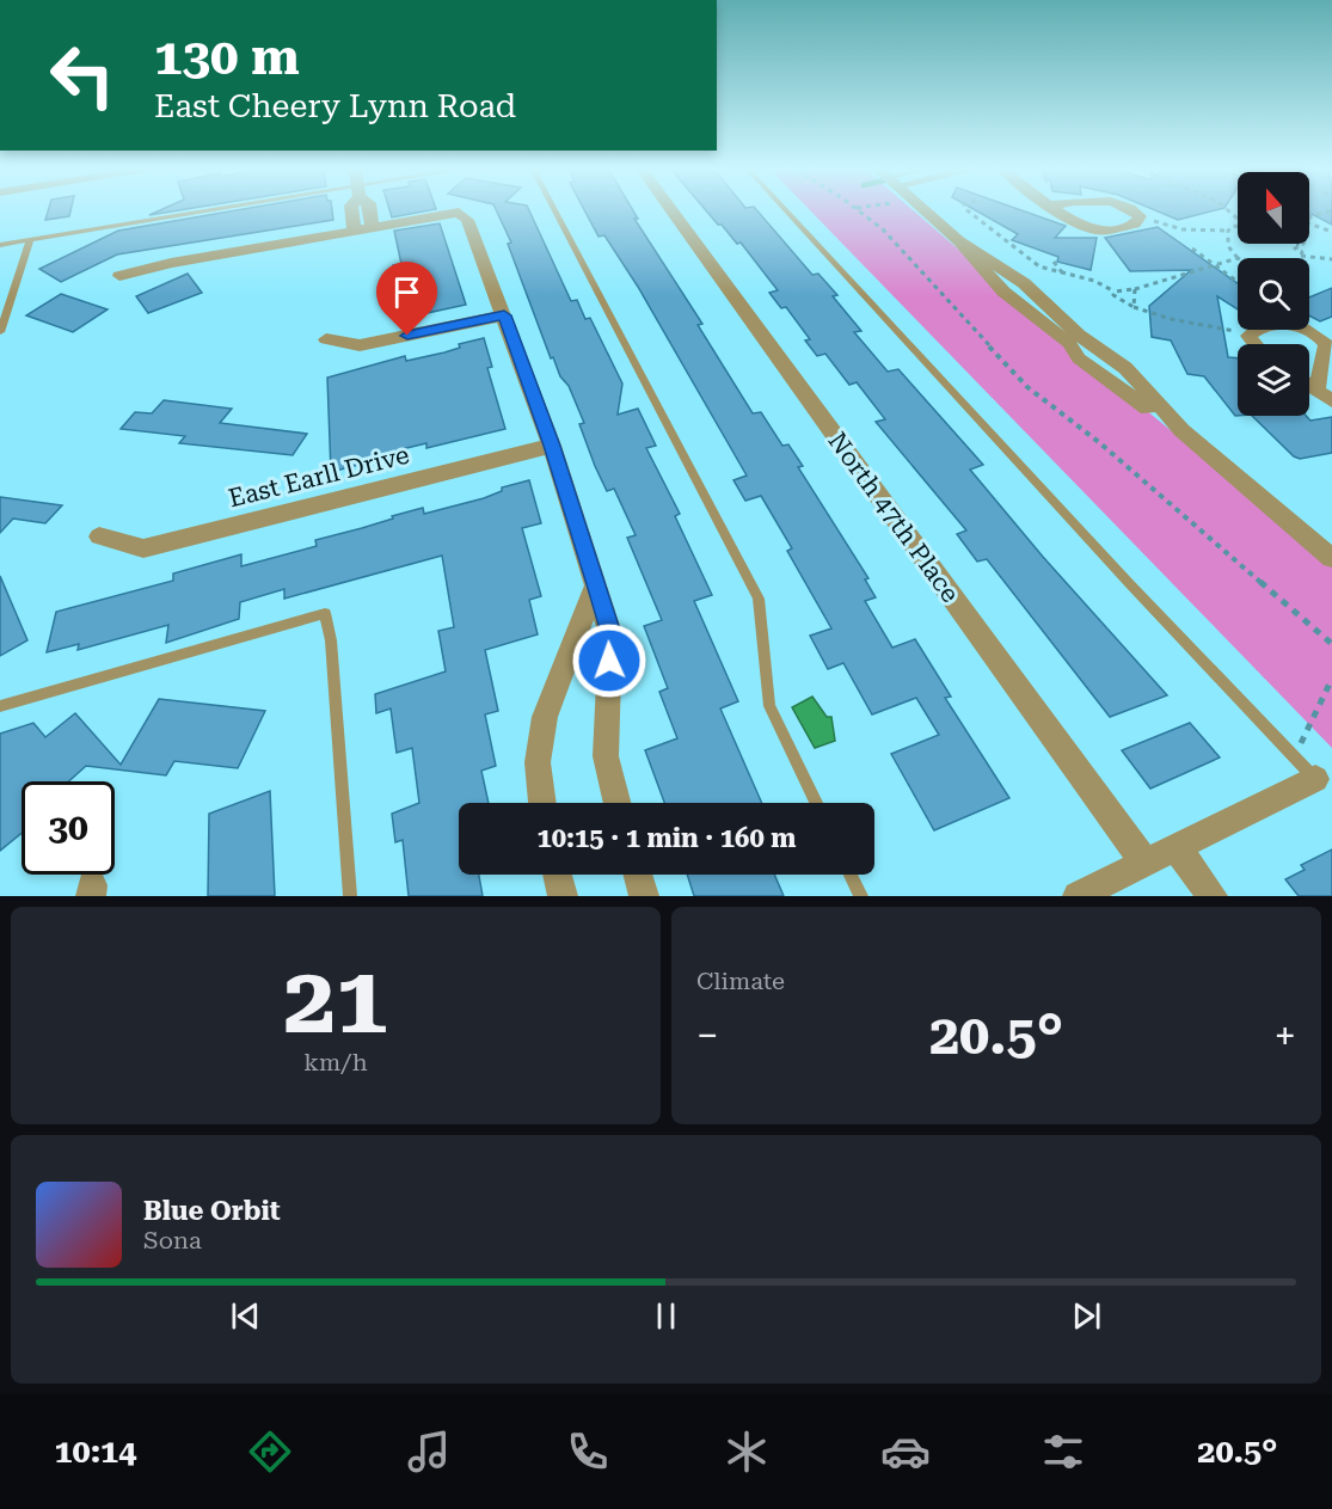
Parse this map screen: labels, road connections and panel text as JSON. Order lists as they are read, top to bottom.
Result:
{
  "streets": {
    "street": ["East Earll Drive", "North 47th Place"]
  },
  "north": "top",
  "page": {
    "turn": ["130 m", "East Cheery Lynn Road"],
    "limit": "30",
    "trip": "10:15 · 1 min · 160 m",
    "tile": [
      ["21", "km/h"],
      "Climate"
    ],
    "heat": ["−", "20.5°", "+"],
    "song": ["Blue Orbit", "Sona"],
    "tabs": ["10:14", "20.5°"]
  }
}
